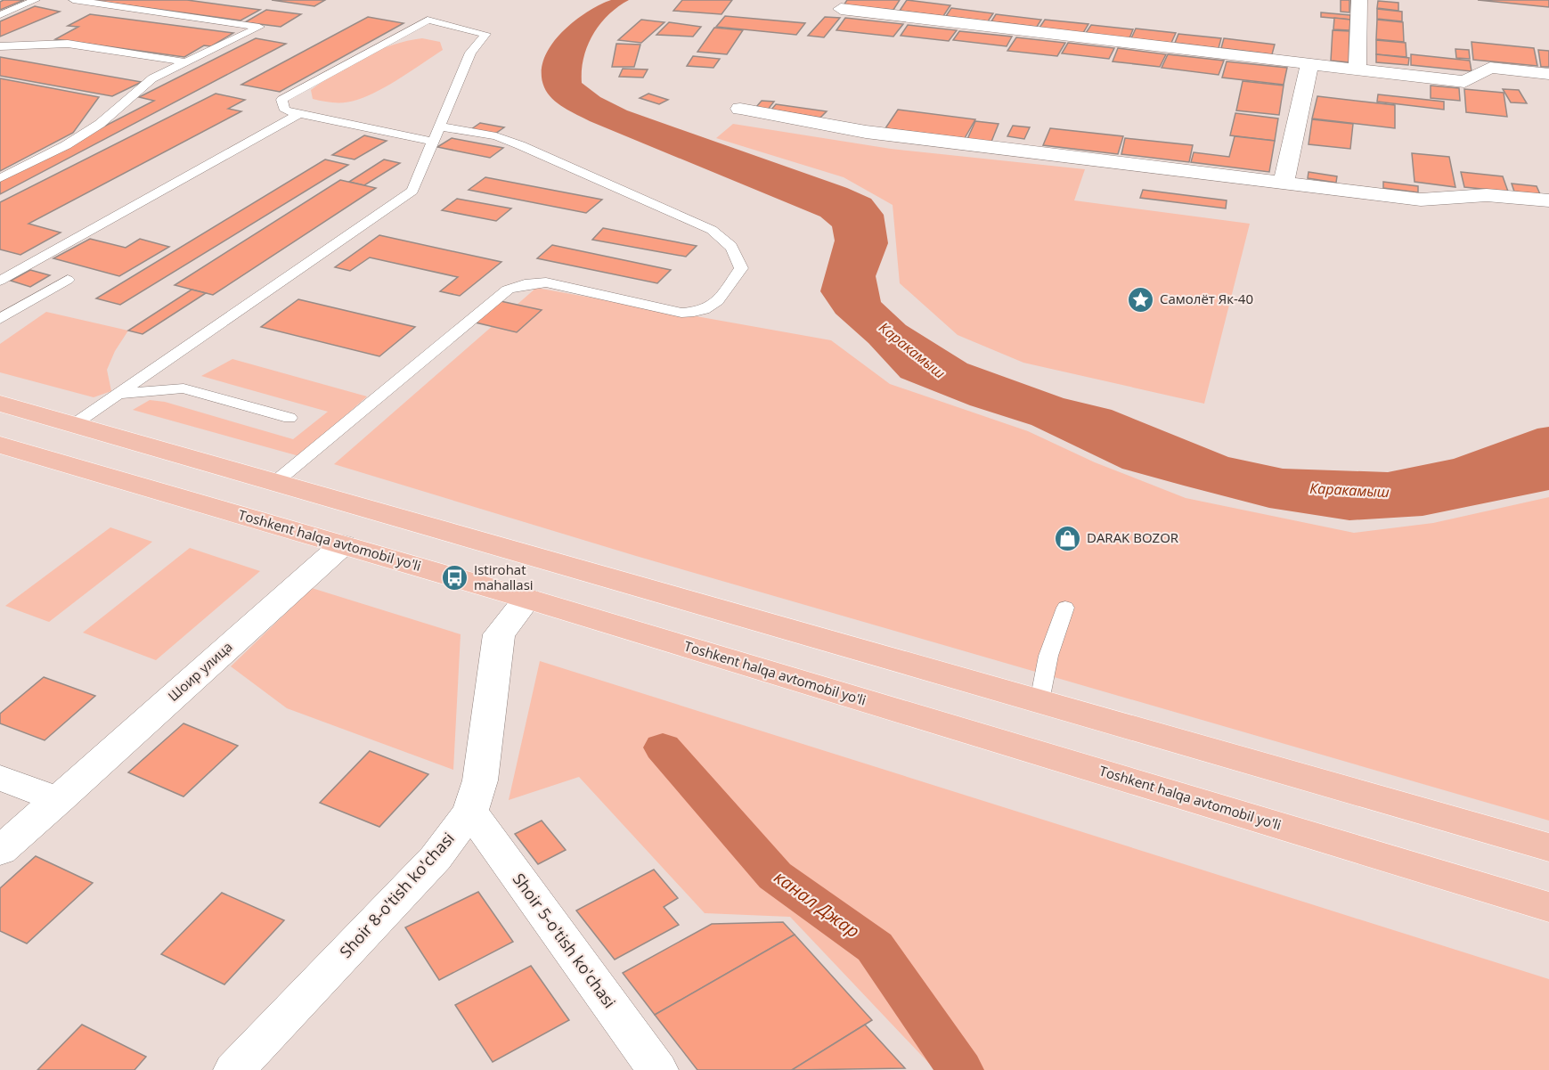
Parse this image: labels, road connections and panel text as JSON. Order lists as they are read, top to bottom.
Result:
{
  "streets": {
    "highway": ["Toshkent halqa avtomobil yo'li"],
    "street": ["Шоир улица", "Shoir 8-o'tish ko'chasi", "Shoir 5-o'tish ko'chasi"]
  },
  "crossings": [
    ["Toshkent halqa avtomobil yo'li", "Шоир улица"],
    ["Toshkent halqa avtomobil yo'li", "Shoir 8-o'tish ko'chasi"],
    ["Shoir 8-o'tish ko'chasi", "Shoir 5-o'tish ko'chasi"]
  ],
  "water": ["Каракамыш", "канал Джар"],
  "places": {
    "place": ["Самолёт Як-40"],
    "shop": ["DARAK BOZOR"],
    "bus stop": ["Istirohat mahallasi"]
  }
}
